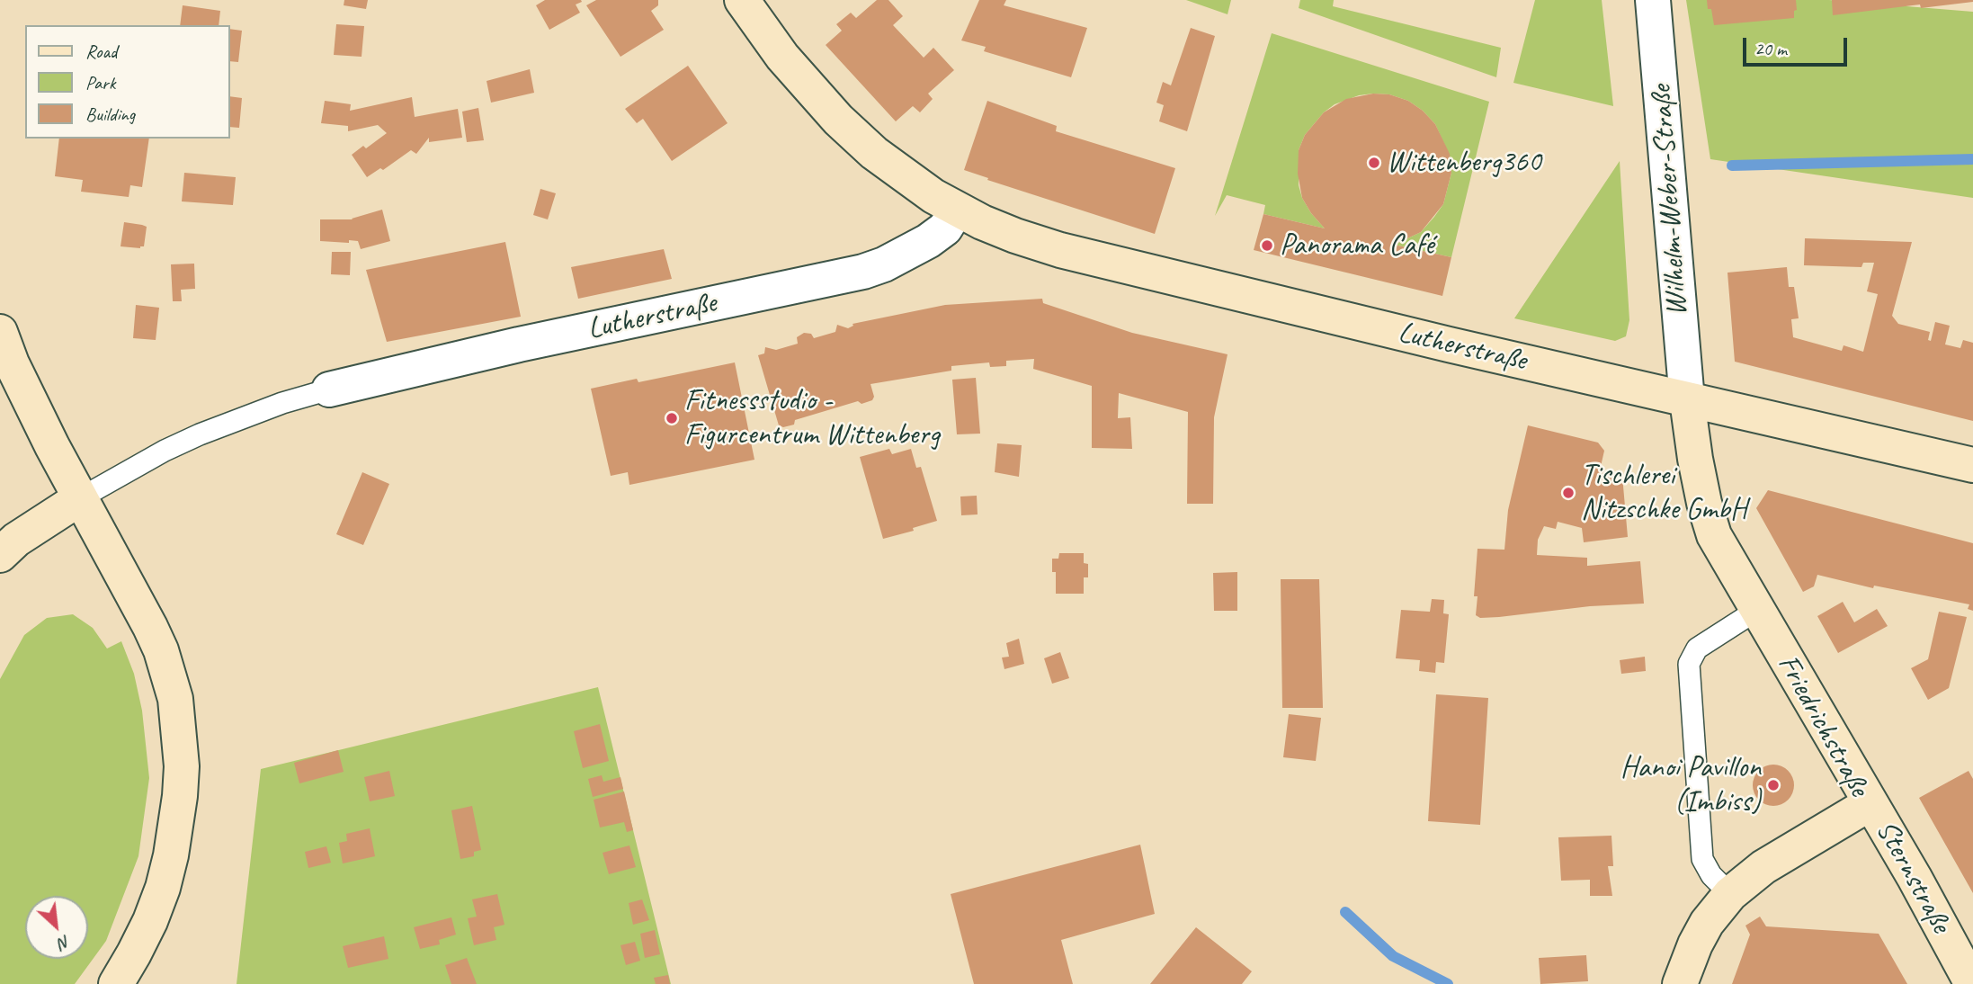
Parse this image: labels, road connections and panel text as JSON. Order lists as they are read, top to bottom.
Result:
{
  "streets": {
    "street": [
      "Wilhelm-Weber-Straße",
      "Lutherstraße",
      "Friedrichstraße",
      "Sternstraße"
    ]
  },
  "crossings": [
    ["Wilhelm-Weber-Straße", "Lutherstraße"],
    ["Wilhelm-Weber-Straße", "Friedrichstraße"],
    ["Lutherstraße", "Friedrichstraße"],
    ["Friedrichstraße", "Sternstraße"]
  ],
  "places": [
    "Wittenberg360",
    "Panorama Café",
    "Fitnessstudio - Figurcentrum Wittenberg",
    "Tischlerei Nitzschke GmbH",
    "Hanoi Pavillon (Imbiss)"
  ],
  "legend": ["Road", "Park", "Building"],
  "scale_bar": "20 m",
  "north": "bottom right"
}
